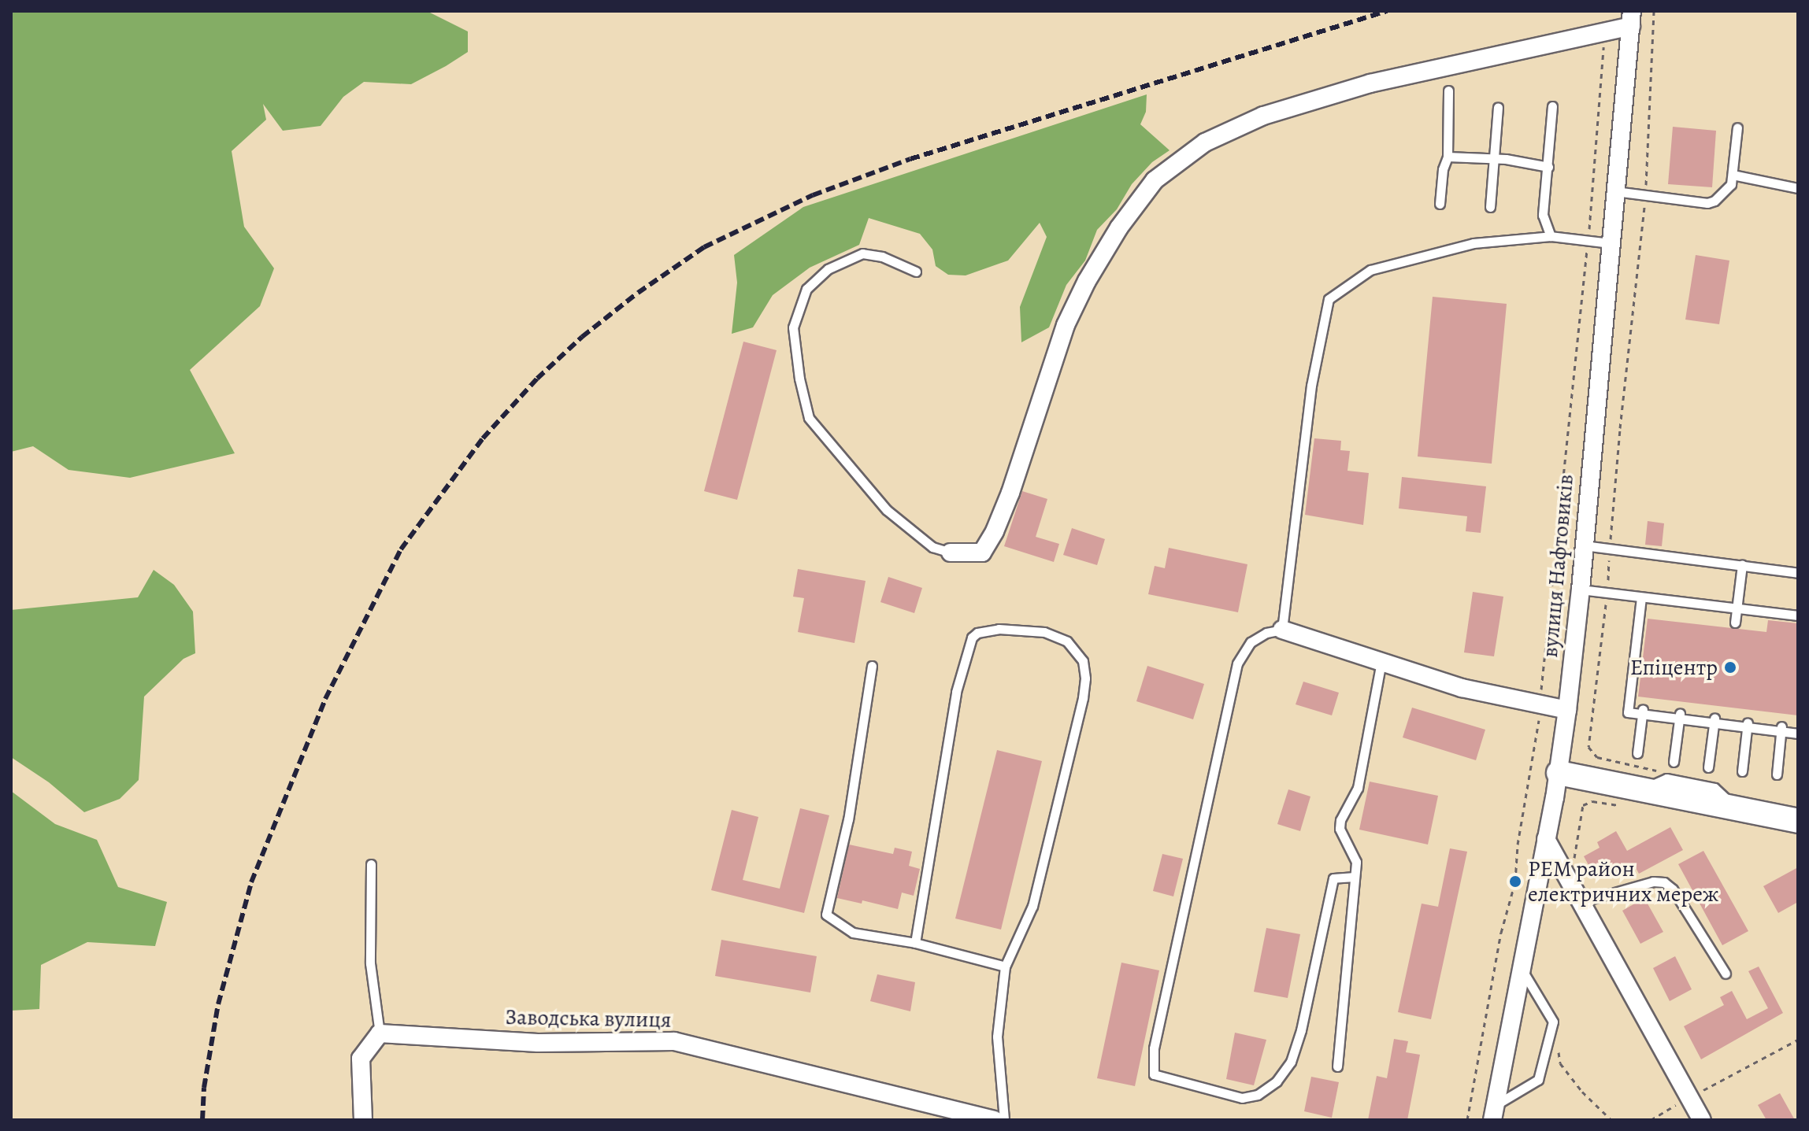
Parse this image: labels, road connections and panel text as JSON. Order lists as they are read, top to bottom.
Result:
{
  "streets": {
    "street": ["вулиця Нафтовиків", "Заводська вулиця"]
  },
  "places": ["Епіцентр", "РЕМ район електричних мереж"]
}
